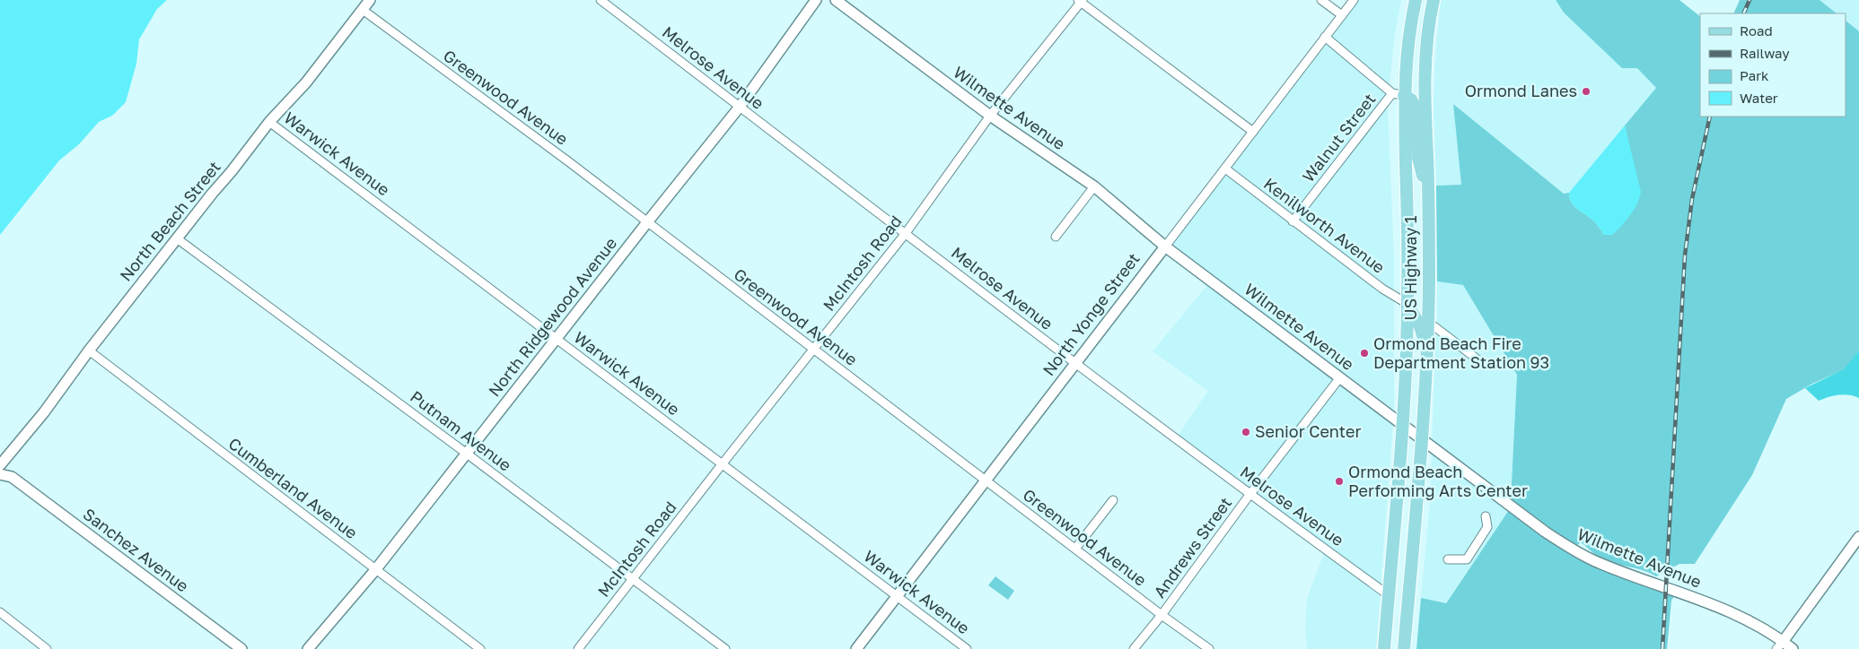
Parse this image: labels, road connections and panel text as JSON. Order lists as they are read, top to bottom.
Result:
{
  "streets": {
    "main road": ["US Highway 1"],
    "street": [
      "Melrose Avenue",
      "Greenwood Avenue",
      "Wilmette Avenue",
      "Walnut Street",
      "Warwick Avenue",
      "North Beach Street",
      "Kenilworth Avenue",
      "McIntosh Road",
      "North Yonge Street",
      "North Ridgewood Avenue",
      "Putnam Avenue",
      "Cumberland Avenue",
      "Andrews Street",
      "Sanchez Avenue"
    ]
  },
  "crossings": [
    ["Melrose Avenue", "McIntosh Road"],
    ["Melrose Avenue", "US Highway 1"],
    ["Melrose Avenue", "North Yonge Street"],
    ["Melrose Avenue", "North Ridgewood Avenue"],
    ["Melrose Avenue", "Andrews Street"],
    ["Greenwood Avenue", "North Beach Street"],
    ["Greenwood Avenue", "McIntosh Road"],
    ["Greenwood Avenue", "North Yonge Street"],
    ["Greenwood Avenue", "North Ridgewood Avenue"],
    ["Greenwood Avenue", "Andrews Street"],
    ["Wilmette Avenue", "McIntosh Road"],
    ["Wilmette Avenue", "US Highway 1"],
    ["Wilmette Avenue", "North Yonge Street"],
    ["Wilmette Avenue", "Andrews Street"],
    ["Walnut Street", "Kenilworth Avenue"],
    ["Walnut Street", "US Highway 1"],
    ["Warwick Avenue", "North Beach Street"],
    ["Warwick Avenue", "McIntosh Road"],
    ["Warwick Avenue", "North Yonge Street"],
    ["Warwick Avenue", "North Ridgewood Avenue"],
    ["North Beach Street", "Putnam Avenue"],
    ["North Beach Street", "Cumberland Avenue"],
    ["North Beach Street", "Sanchez Avenue"],
    ["Kenilworth Avenue", "US Highway 1"],
    ["Kenilworth Avenue", "North Yonge Street"],
    ["McIntosh Road", "Putnam Avenue"],
    ["North Ridgewood Avenue", "Putnam Avenue"],
    ["North Ridgewood Avenue", "Cumberland Avenue"]
  ],
  "places": [
    "Ormond Lanes",
    "Ormond Beach Fire Department Station 93",
    "Senior Center",
    "Ormond Beach Performing Arts Center"
  ],
  "legend": [
    "Road",
    "Railway",
    "Park",
    "Water"
  ]
}
